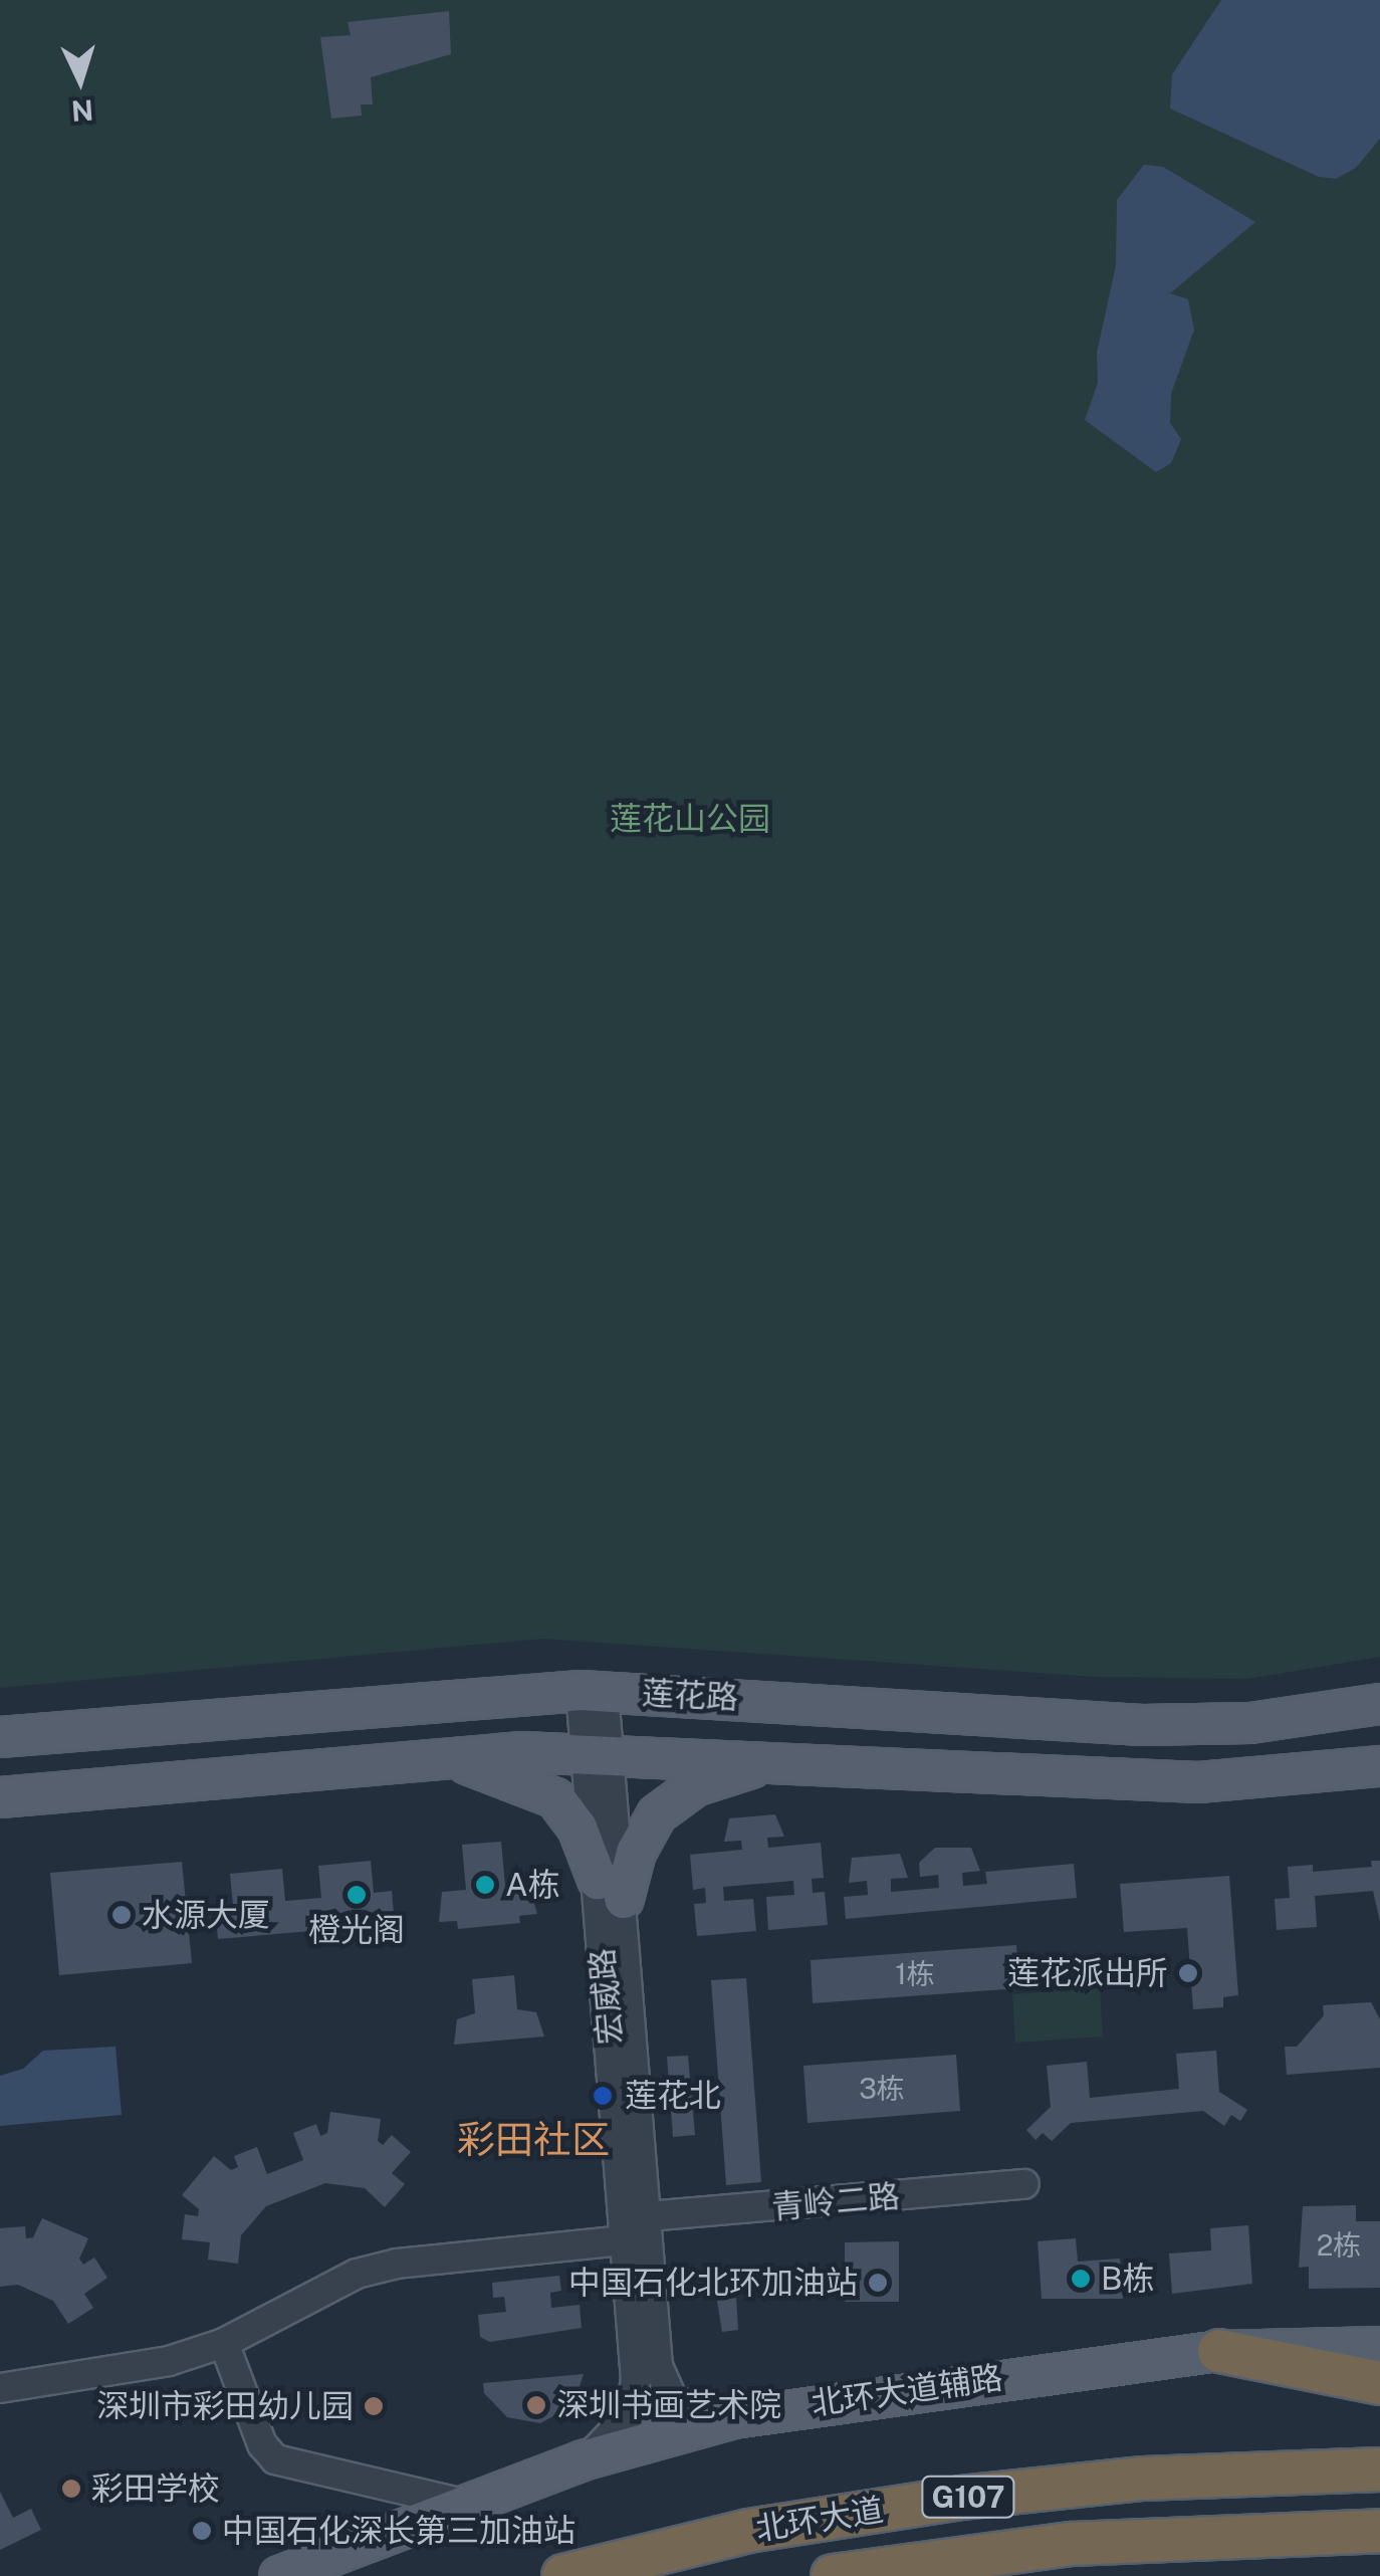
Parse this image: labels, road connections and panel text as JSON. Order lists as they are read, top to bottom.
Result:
{
  "streets": {
    "highway": ["G107", "北环大道"],
    "main road": ["莲花路", "北环大道辅路"],
    "street": ["宏威路", "青岭二路"]
  },
  "crossings": [
    ["莲花路", "宏威路"],
    ["宏威路", "青岭二路"],
    ["宏威路", "北环大道辅路"]
  ],
  "districts": ["彩田社区"],
  "parks": ["莲花山公园"],
  "places": [
    "A栋",
    "橙光阁",
    "水源大厦",
    "莲花派出所",
    "莲花北",
    "B栋",
    "中国石化北环加油站",
    "深圳书画艺术院",
    "深圳市彩田幼儿园",
    "彩田学校",
    "中国石化深长第三加油站"
  ],
  "house_numbers": ["1栋", "3栋", "2栋"],
  "north": "bottom"
}
